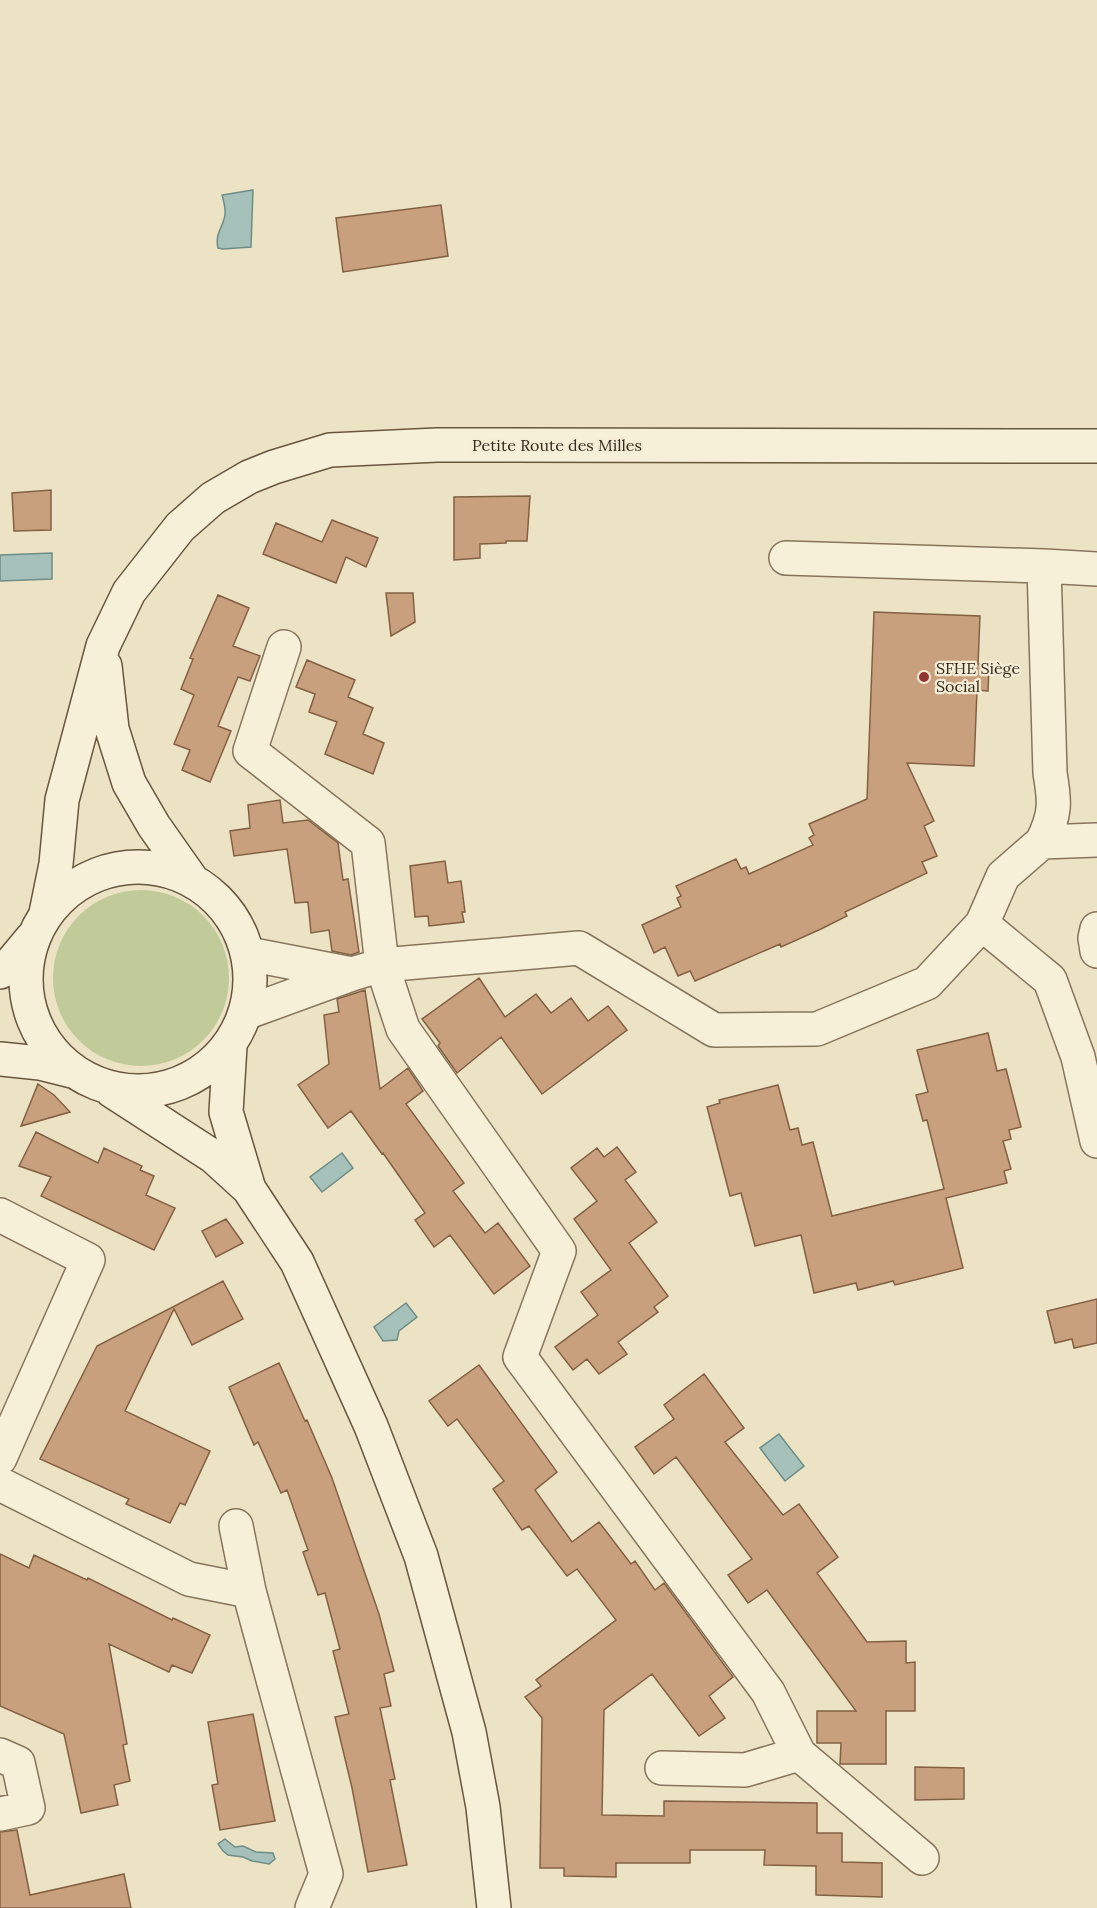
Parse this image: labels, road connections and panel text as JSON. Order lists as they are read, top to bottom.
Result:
{
  "streets": {
    "street": ["Petite Route des Milles"]
  },
  "places": ["SFHE Siège Social"]
}
